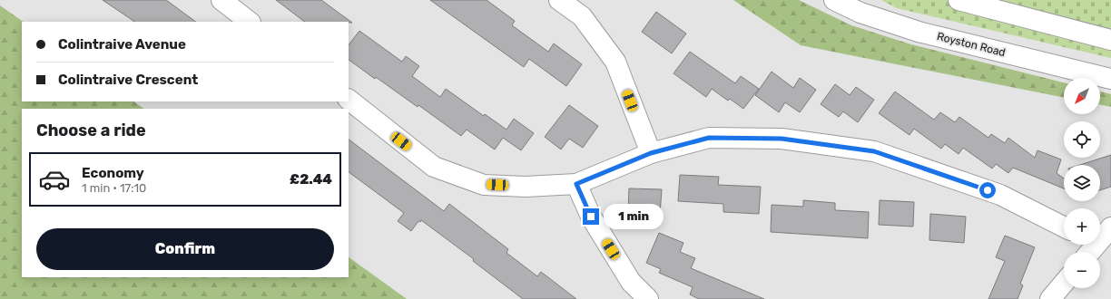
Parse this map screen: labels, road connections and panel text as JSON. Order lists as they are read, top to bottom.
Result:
{
  "streets": {
    "street": ["Royston Road"]
  },
  "north": "bottom left",
  "page": {
    "banner": ["Colintraive Avenue", "Colintraive Crescent"],
    "map_buttons": ["+", "−"],
    "heading": "Choose a ride",
    "list": [
      {
        "name": "Economy",
        "note": "1 min · 17:10",
        "value": "£2.44"
      }
    ],
    "bubble": "1 min",
    "buttons": "Confirm"
  }
}
